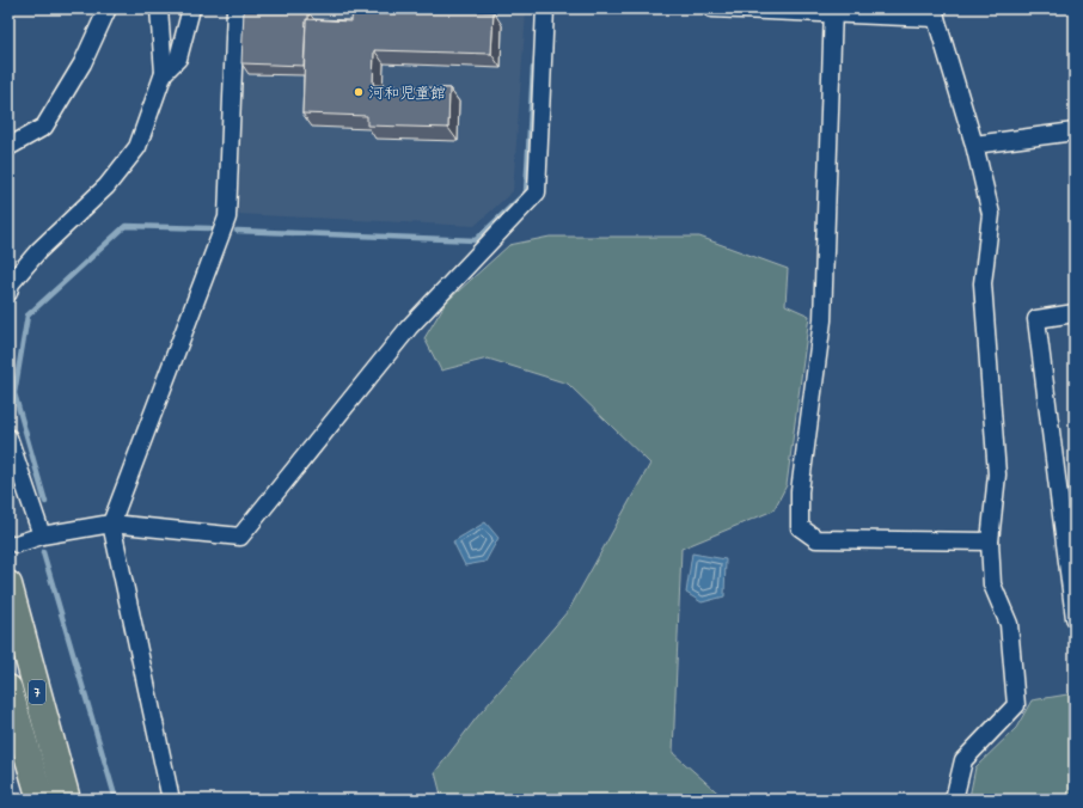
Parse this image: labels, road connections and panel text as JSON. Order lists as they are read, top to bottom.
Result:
{
  "streets": {
    "highway": ["7"]
  },
  "places": ["河和児童館"]
}
